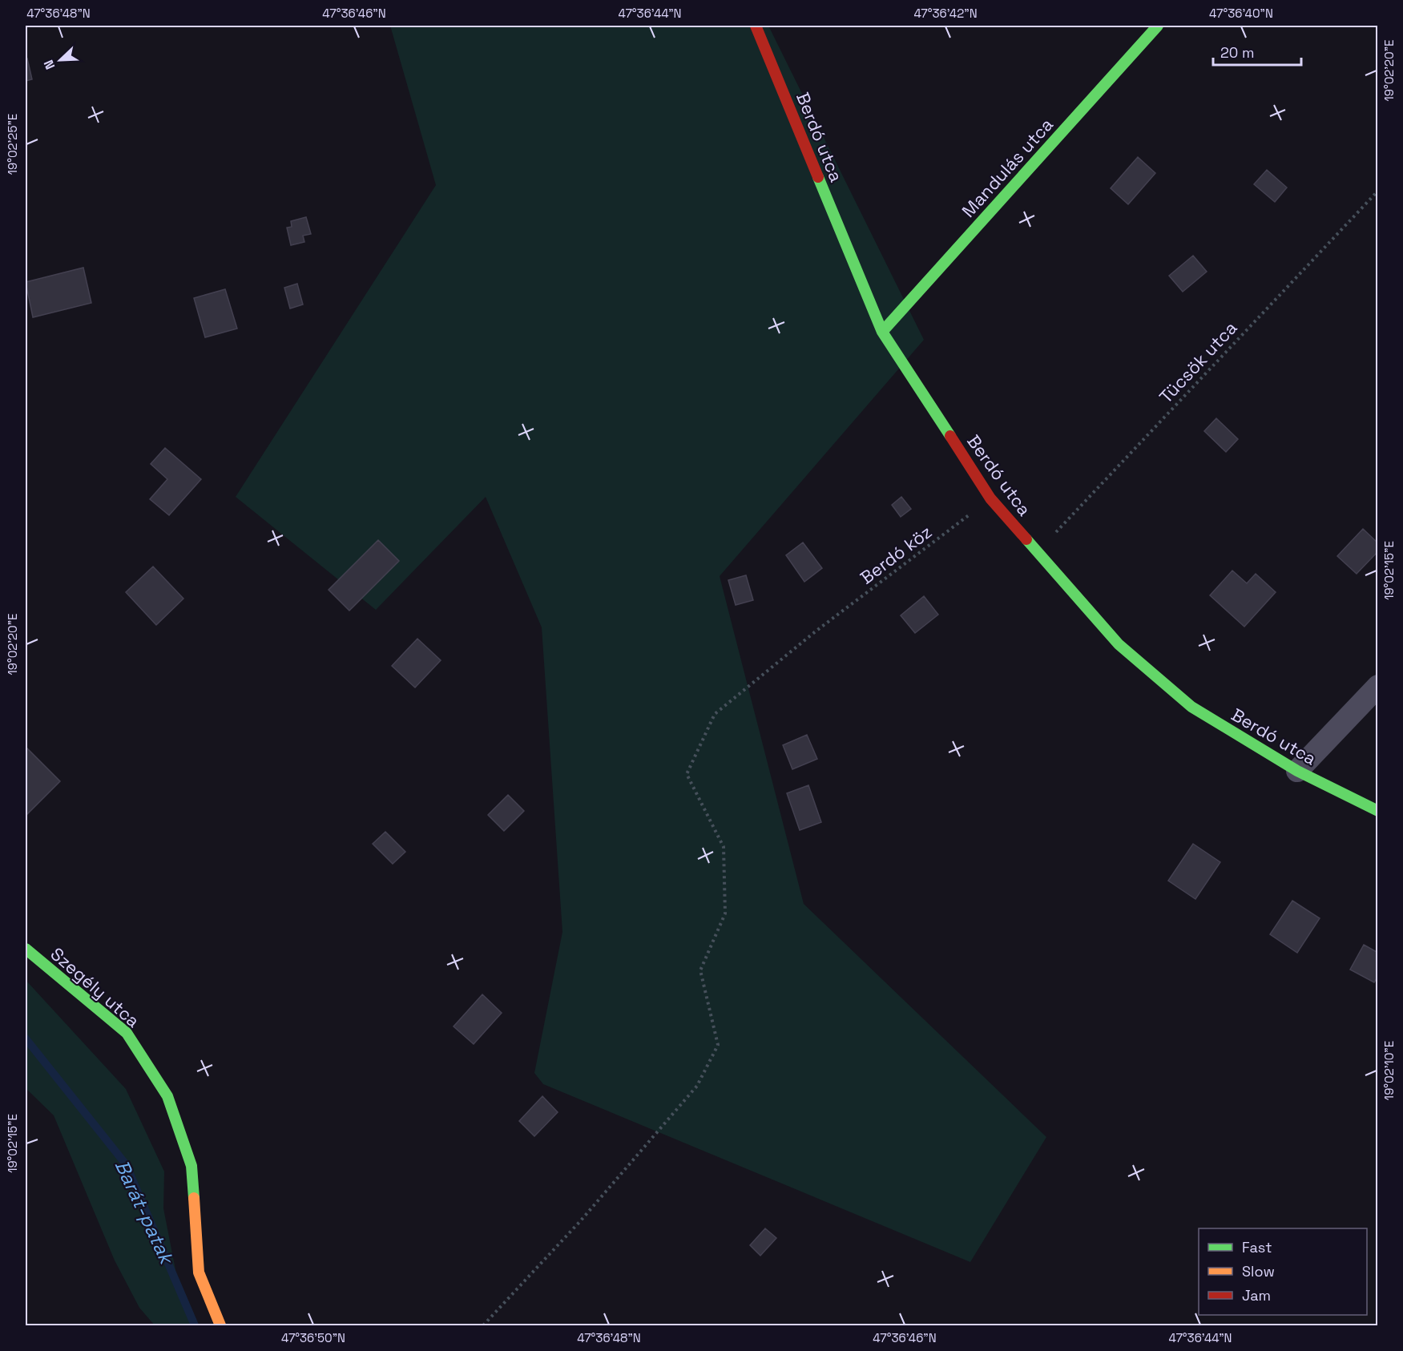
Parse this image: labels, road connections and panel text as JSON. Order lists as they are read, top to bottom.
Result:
{
  "streets": {
    "street": ["Berdó utca", "Mandulás utca", "Szegély utca"],
    "path": ["Tücsök utca", "Berdó köz"]
  },
  "crossings": [
    ["Berdó utca", "Mandulás utca"],
    ["Berdó utca", "Tücsök utca"],
    ["Berdó utca", "Berdó köz"]
  ],
  "water": ["Barát-patak"],
  "legend": ["Fast", "Slow", "Jam"],
  "scale_bar": "20 m",
  "north": "bottom left",
  "coordinates": [
    "47°36'48\"N",
    "47°36'46\"N",
    "47°36'44\"N",
    "47°36'42\"N",
    "47°36'40\"N",
    "19°02'20\"E",
    "19°02'25\"E",
    "19°02'15\"E",
    "19°02'10\"E",
    "47°36'50\"N"
  ]
}
